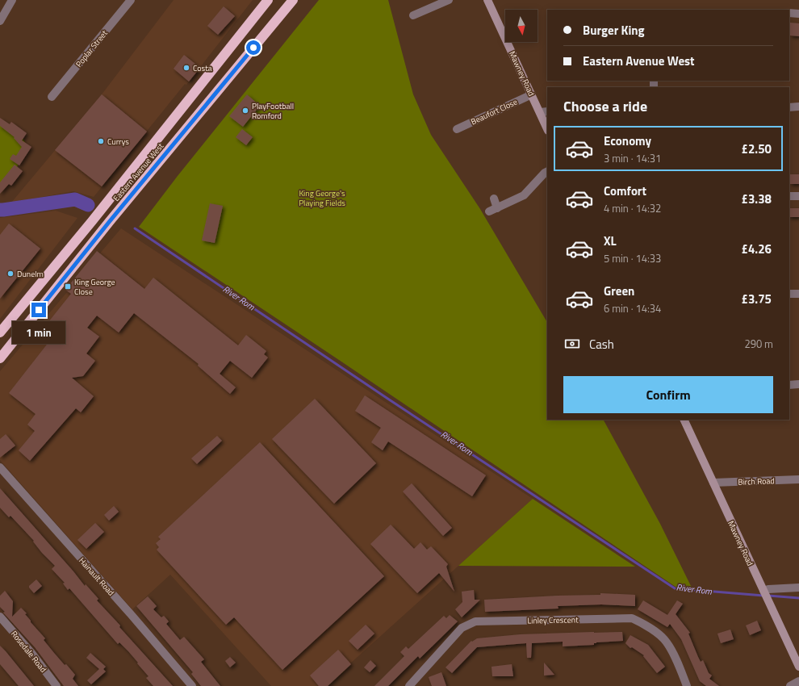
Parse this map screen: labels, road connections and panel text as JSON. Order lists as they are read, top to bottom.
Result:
{
  "streets": {
    "highway": ["Eastern Avenue West"],
    "street": [
      "Poplar Street",
      "Mawney Road",
      "Beaufort Close",
      "Birch Road",
      "Hainault Road",
      "Linley Crescent",
      "Rosedale Road"
    ]
  },
  "crossings": [
    ["Mawney Road", "Beaufort Close"],
    ["Mawney Road", "Birch Road"]
  ],
  "water": ["River Rom"],
  "parks": ["King George's Playing Fields"],
  "places": {
    "other": [
      "Costa",
      "PlayFootball Romford",
      "Currys",
      "Dunelm"
    ],
    "transit": ["King George Close"]
  },
  "north": "bottom",
  "page": {
    "banner": ["Burger King", "Eastern Avenue West"],
    "heading": "Choose a ride",
    "list": [
      {
        "name": "Economy",
        "note": "3 min · 14:31",
        "value": "£2.50"
      },
      {
        "name": "Comfort",
        "note": "4 min · 14:32",
        "value": "£3.38"
      },
      {
        "name": "XL",
        "note": "5 min · 14:33",
        "value": "£4.26"
      },
      {
        "name": "Green",
        "note": "6 min · 14:34",
        "value": "£3.75"
      }
    ],
    "bubble": "1 min",
    "pay": ["Cash", "290 m"],
    "buttons": "Confirm"
  }
}
